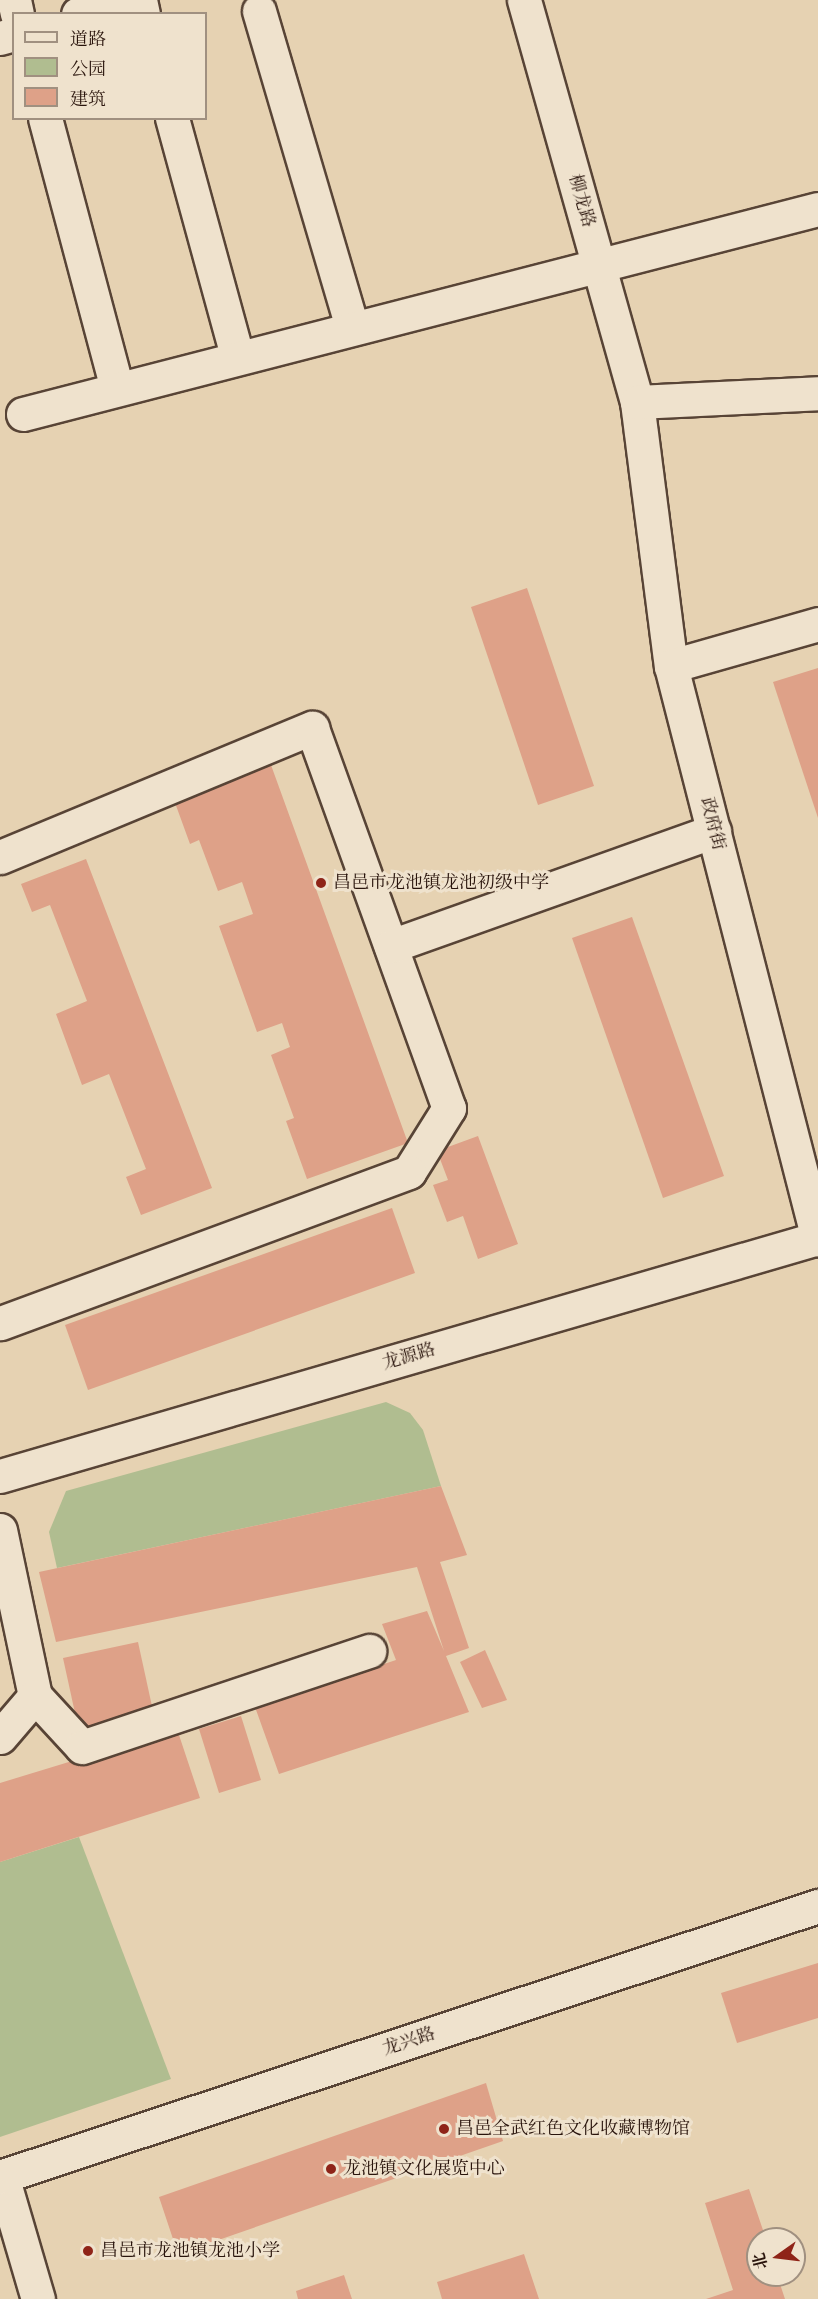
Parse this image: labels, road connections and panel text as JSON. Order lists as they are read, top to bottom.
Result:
{
  "streets": {
    "street": [
      "柳龙路",
      "政府街",
      "龙源路",
      "龙兴路"
    ]
  },
  "crossings": [
    ["柳龙路", "政府街"],
    ["政府街", "龙源路"]
  ],
  "places": [
    "昌邑市龙池镇龙池初级中学",
    "昌邑全武红色文化收藏博物馆",
    "龙池镇文化展览中心",
    "昌邑市龙池镇龙池小学"
  ],
  "legend": ["道路", "公园", "建筑"],
  "north": "left"
}
